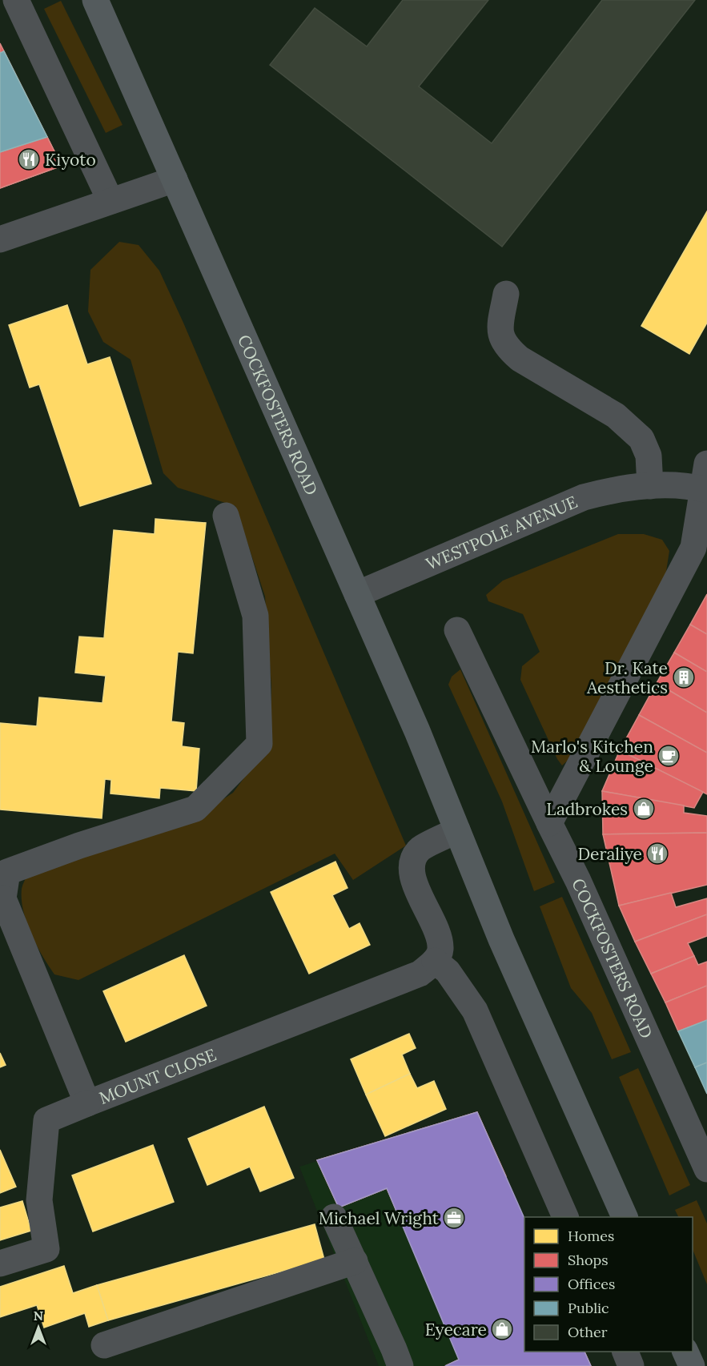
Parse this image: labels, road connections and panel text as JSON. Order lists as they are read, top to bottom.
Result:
{
  "streets": {
    "main road": ["COCKFOSTERS ROAD"],
    "street": ["WESTPOLE AVENUE", "MOUNT CLOSE"]
  },
  "crossings": [
    ["COCKFOSTERS ROAD", "WESTPOLE AVENUE"]
  ],
  "places": {
    "restaurant": ["Kiyoto", "Deraliye"],
    "building": ["Dr. Kate Aesthetics"],
    "cafe": ["Marlo's Kitchen & Lounge"],
    "shop": ["Ladbrokes", "Eyecare"],
    "office": ["Michael Wright"]
  },
  "legend": [
    "Homes",
    "Shops",
    "Offices",
    "Public",
    "Other"
  ],
  "north": "top"
}
